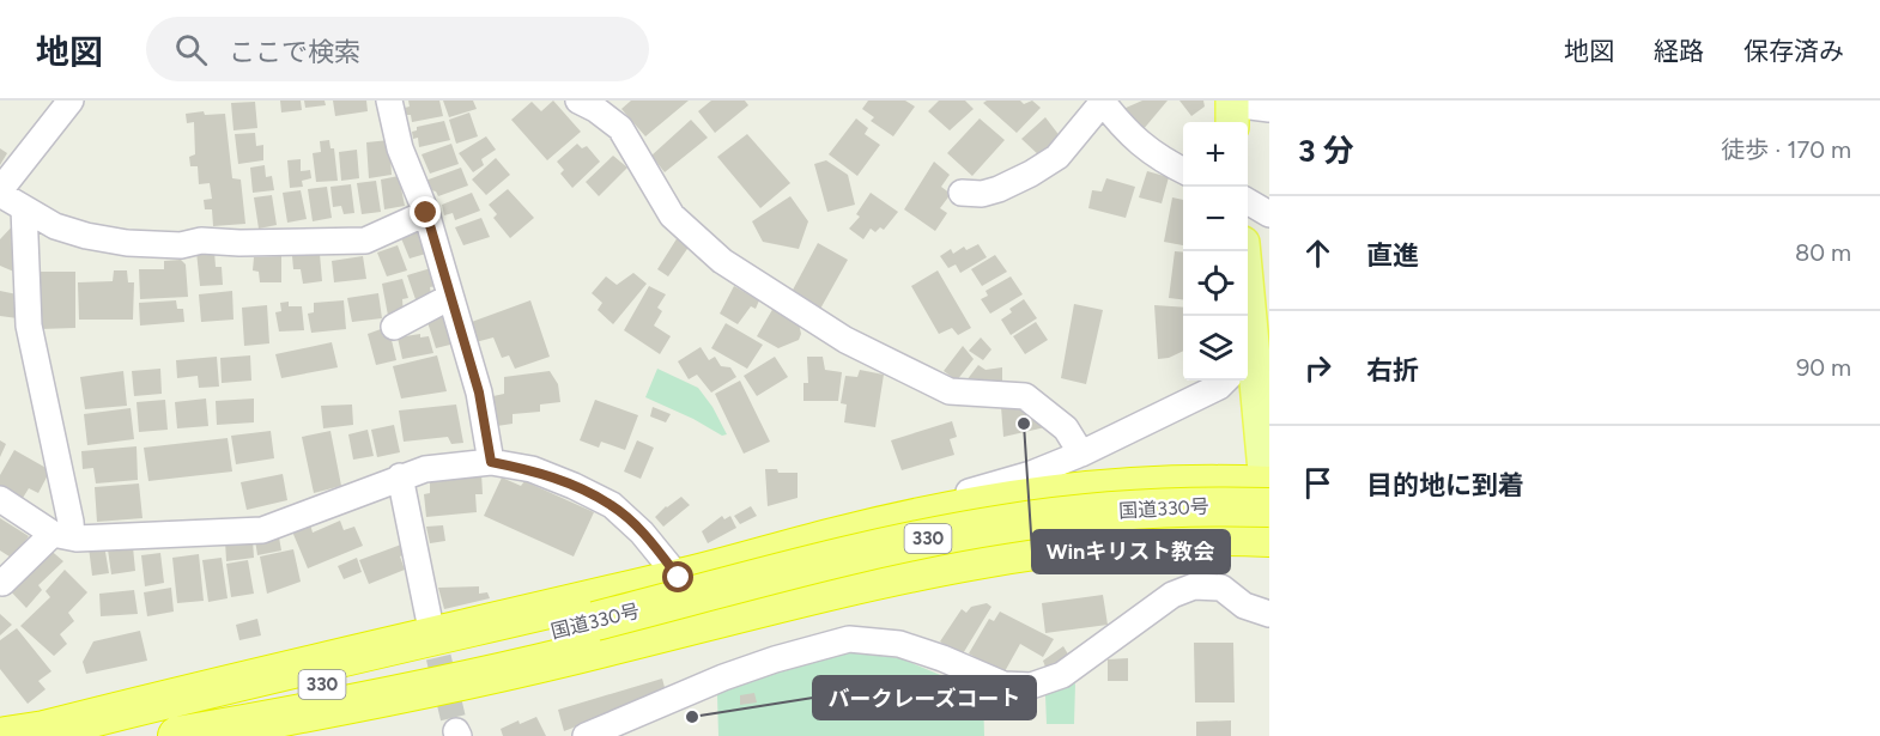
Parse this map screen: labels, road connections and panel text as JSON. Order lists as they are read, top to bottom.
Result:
{
  "streets": {
    "highway": ["国道330号", "330"]
  },
  "places": ["Winキリスト教会", "バークレーズコート"],
  "page": {
    "header": "地図",
    "search": "ここで検索",
    "nav": ["地図", "経路", "保存済み"],
    "heading": ["3 分", "徒歩 · 170 m"],
    "map_buttons": ["+", "−"],
    "list": [
      ["直進", "80 m"],
      ["右折", "90 m"],
      "目的地に到着"
    ]
  }
}
